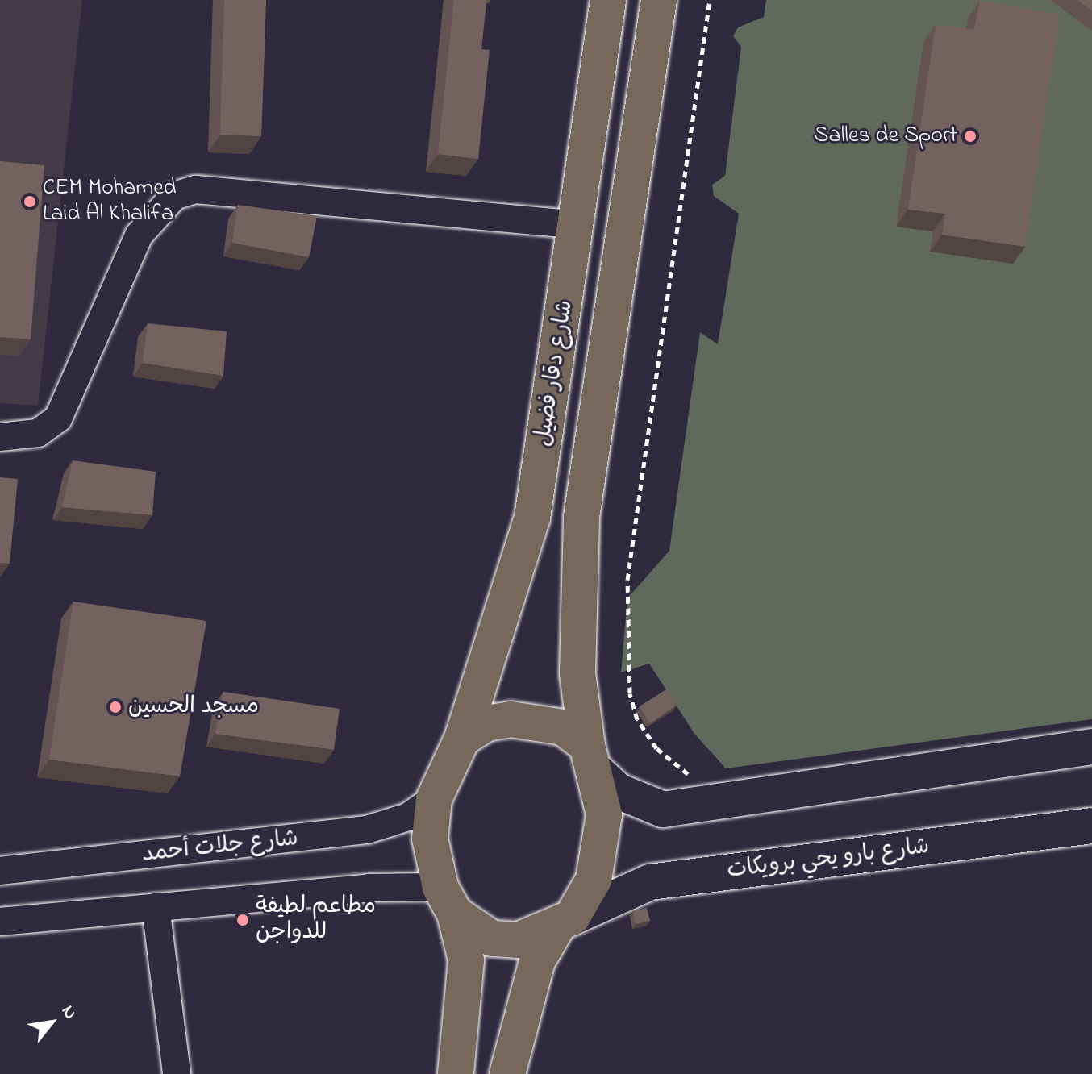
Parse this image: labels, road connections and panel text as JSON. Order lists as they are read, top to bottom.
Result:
{
  "streets": {
    "main road": ["شارع دقار فضيل", "شارع بارو يحي برويكات"],
    "street": ["شارع جلات أحمد"]
  },
  "crossings": [
    ["شارع دقار فضيل", "شارع جلات أحمد"],
    ["شارع دقار فضيل", "شارع بارو يحي برويكات"],
    ["شارع جلات أحمد", "شارع بارو يحي برويكات"]
  ],
  "places": [
    "Salles de Sport",
    "CEM Mohamed Laid Al Khalifa",
    "مسجد الحسين",
    "مطاعم لطيفة للدواجن"
  ],
  "north": "top right"
}
